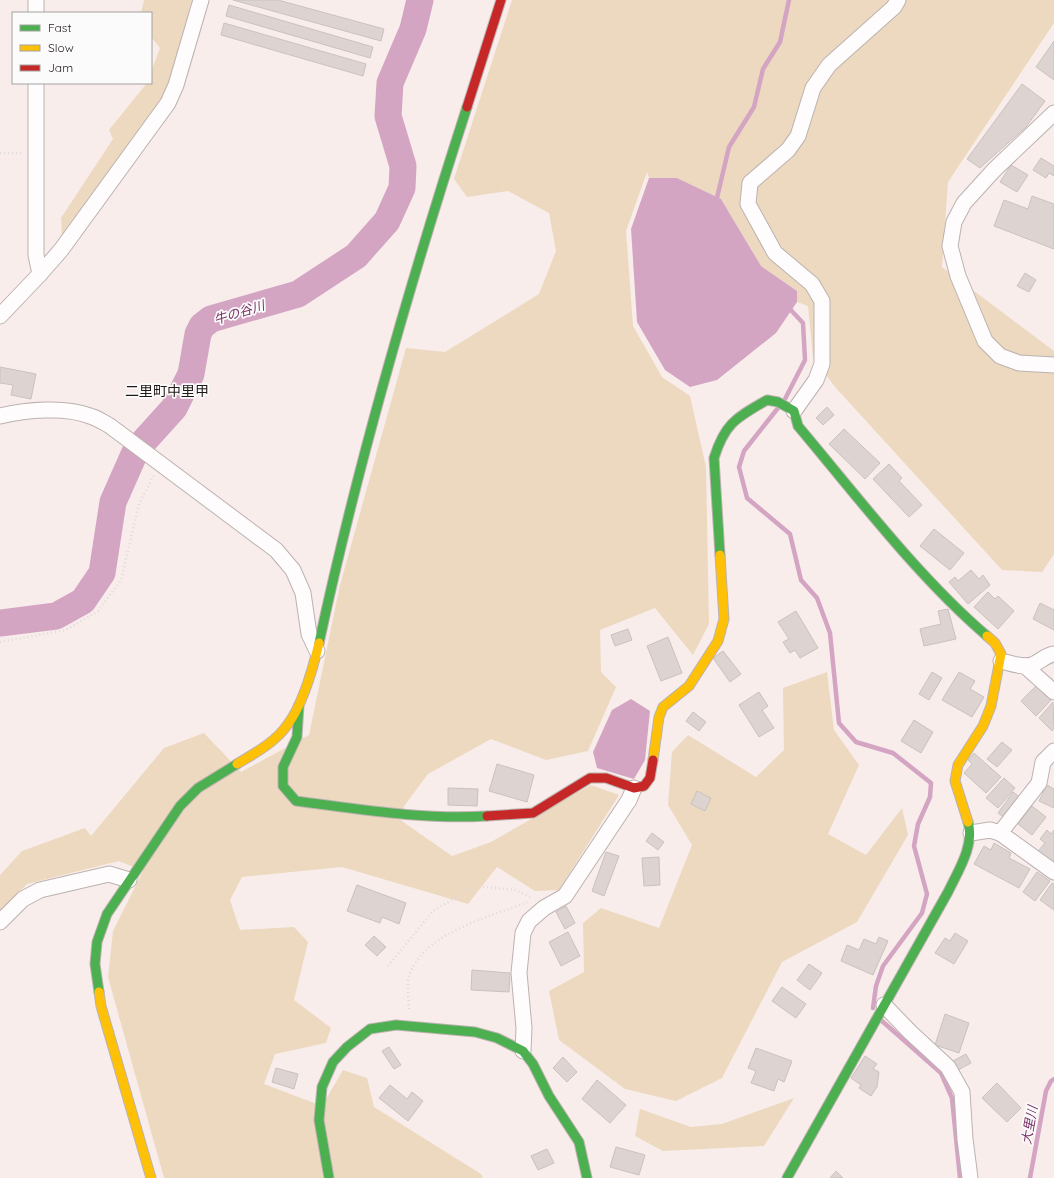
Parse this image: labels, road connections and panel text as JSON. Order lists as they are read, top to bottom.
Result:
{
  "districts": ["二里町中里甲"],
  "water": ["牛の谷川", "大里川"],
  "legend": ["Fast", "Slow", "Jam"]
}
